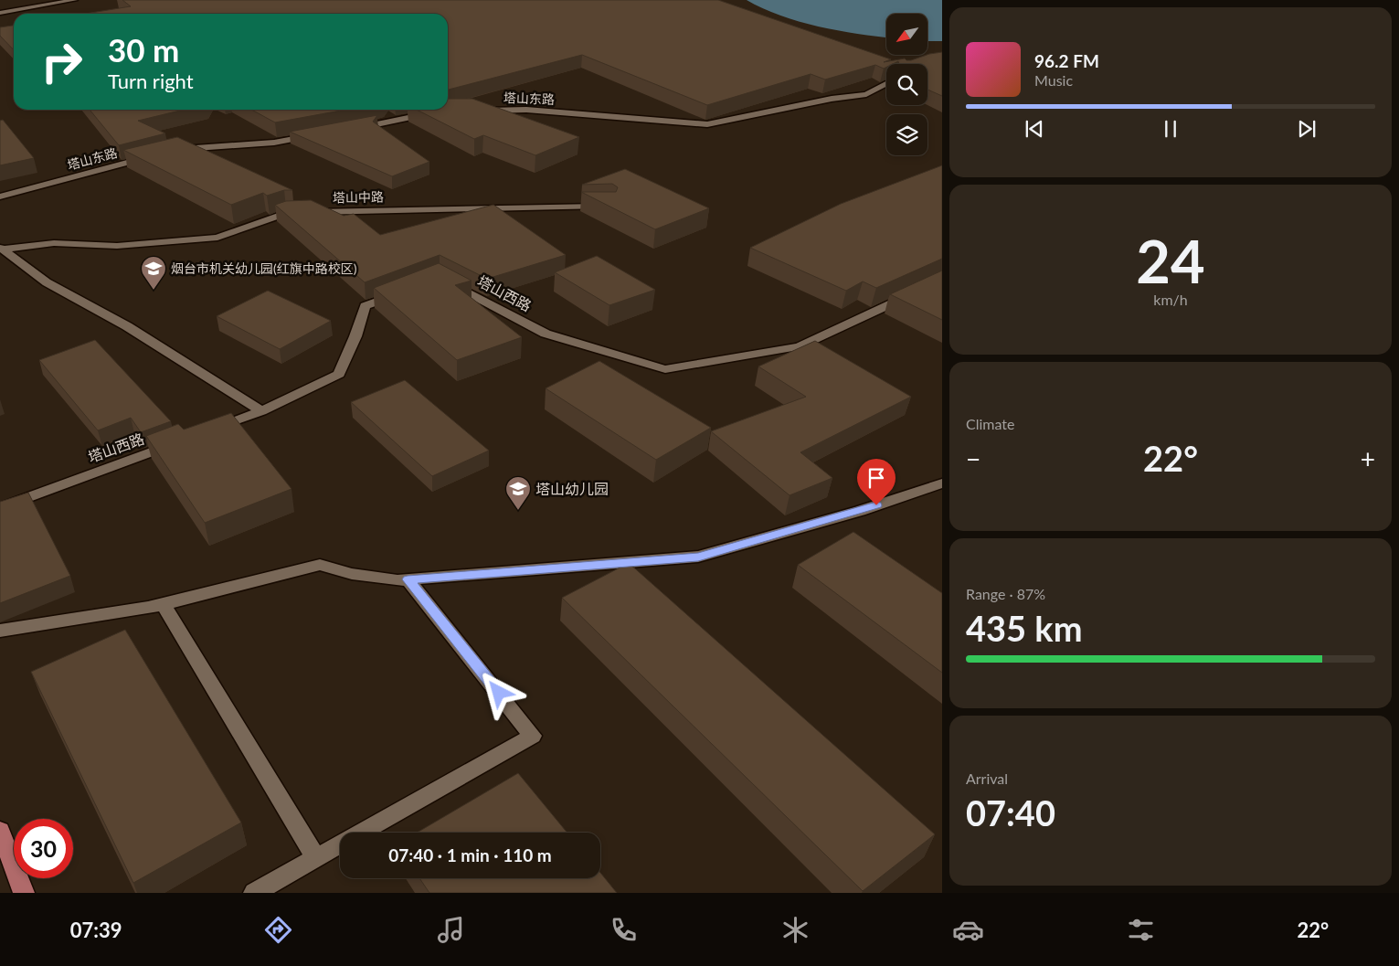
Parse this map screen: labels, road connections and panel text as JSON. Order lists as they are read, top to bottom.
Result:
{
  "streets": {
    "street": ["塔山东路", "塔山中路", "塔山西路"]
  },
  "places": {
    "school or university": ["烟台市机关幼儿园(红旗中路校区)", "塔山幼儿园"]
  },
  "north": "bottom left",
  "page": {
    "turn": ["30 m", "Turn right"],
    "song": ["96.2 FM", "Music"],
    "tile": [
      ["24", "km/h"],
      "Climate",
      ["Range · 87%", "435 km"],
      ["Arrival", "07:40"]
    ],
    "heat": ["−", "22°", "+"],
    "limit": "30",
    "trip": "07:40 · 1 min · 110 m",
    "tabs": ["07:39", "22°"]
  }
}
